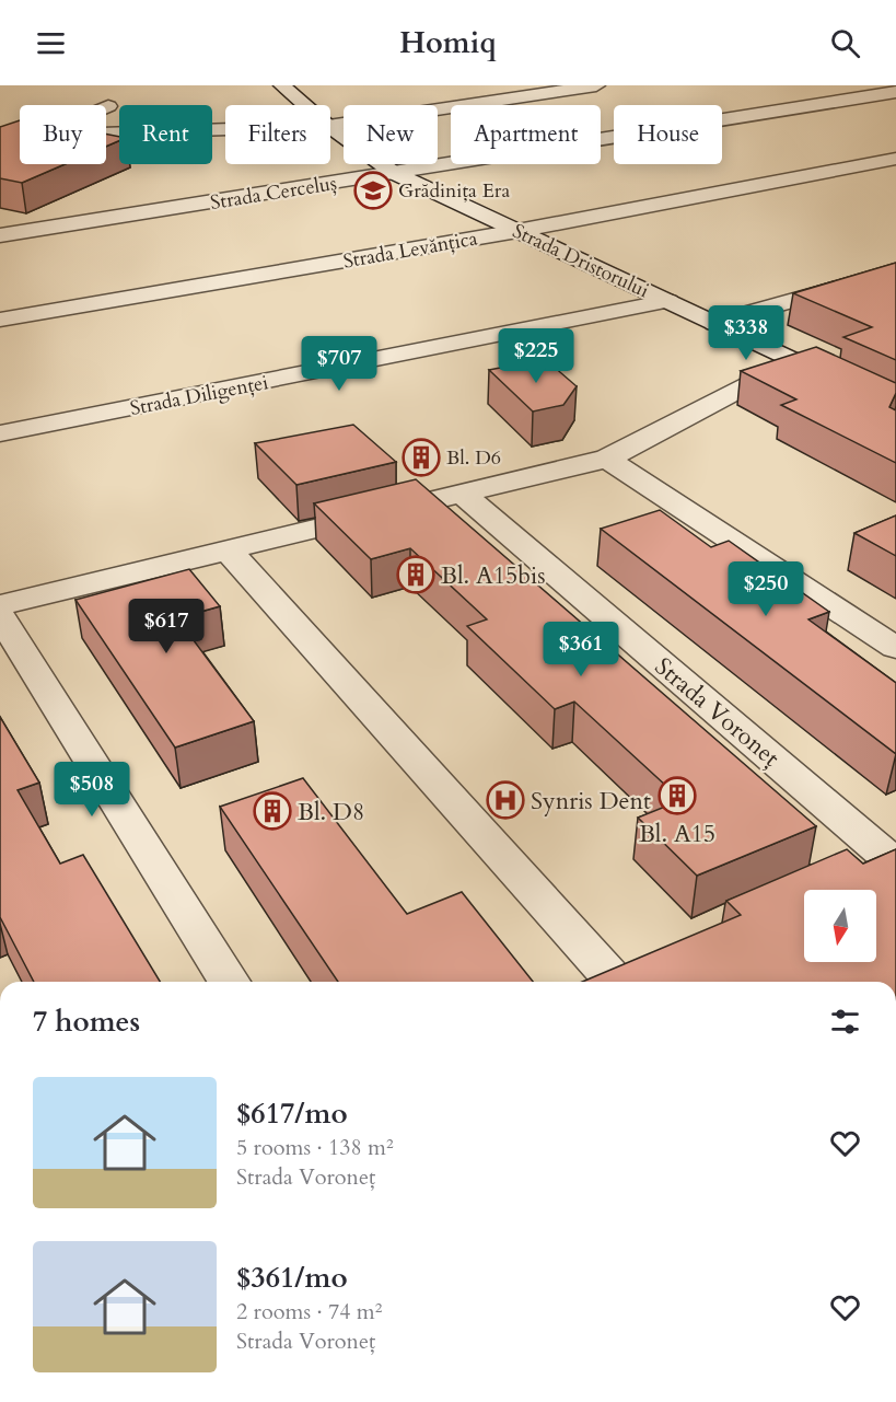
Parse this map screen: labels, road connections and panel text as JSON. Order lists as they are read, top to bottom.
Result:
{
  "streets": {
    "street": [
      "Strada Cerceluș",
      "Strada Levănțica",
      "Strada Dristorului",
      "Strada Diligenței",
      "Strada Voroneț"
    ]
  },
  "crossings": [
    ["Strada Cerceluș", "Strada Dristorului"],
    ["Strada Levănțica", "Strada Dristorului"],
    ["Strada Dristorului", "Strada Diligenței"]
  ],
  "places": {
    "school or university": ["Grădinița Era"],
    "building": [
      "Bl. D6",
      "Bl. A15bis",
      "Bl. A15",
      "Bl. D8"
    ],
    "hospital": ["Synris Dent"]
  },
  "north": "bottom",
  "page": {
    "header": "Homiq",
    "chip": [
      "Buy",
      "Rent",
      "Filters",
      "New",
      "Apartment",
      "House"
    ],
    "price": [
      "$338",
      "$225",
      "$707",
      "$250",
      "$617",
      "$361",
      "$508"
    ],
    "heading": "7 homes",
    "list": [
      {
        "name": "$617/mo",
        "note": "5 rooms · 138 m² · Strada Voroneț"
      },
      {
        "name": "$361/mo",
        "note": "2 rooms · 74 m² · Strada Voroneț"
      }
    ]
  }
}
